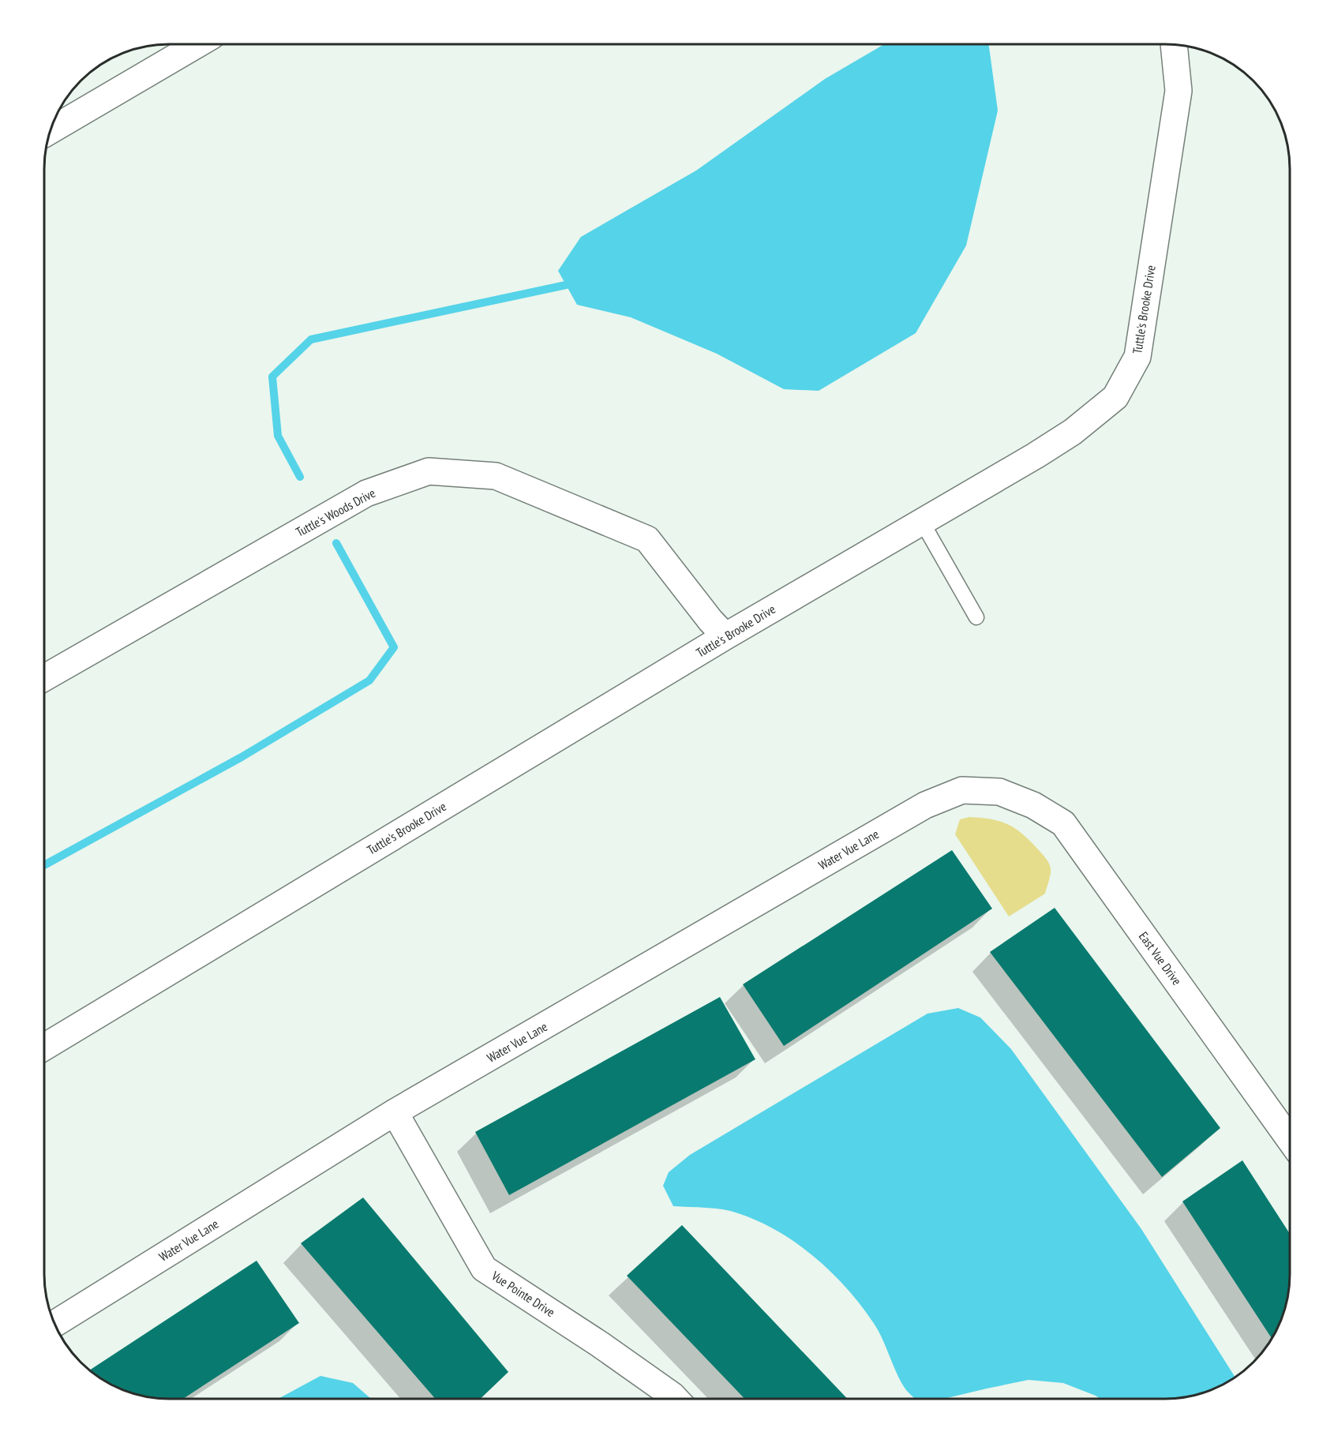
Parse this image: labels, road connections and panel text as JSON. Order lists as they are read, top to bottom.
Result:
{
  "streets": {
    "street": [
      "Tuttle's Brooke Drive",
      "Tuttle's Woods Drive",
      "Water Vue Lane",
      "East Vue Drive",
      "Vue Pointe Drive"
    ]
  },
  "crossings": [
    ["Tuttle's Brooke Drive", "Tuttle's Woods Drive"],
    ["Water Vue Lane", "East Vue Drive"],
    ["Water Vue Lane", "Vue Pointe Drive"]
  ]
}
